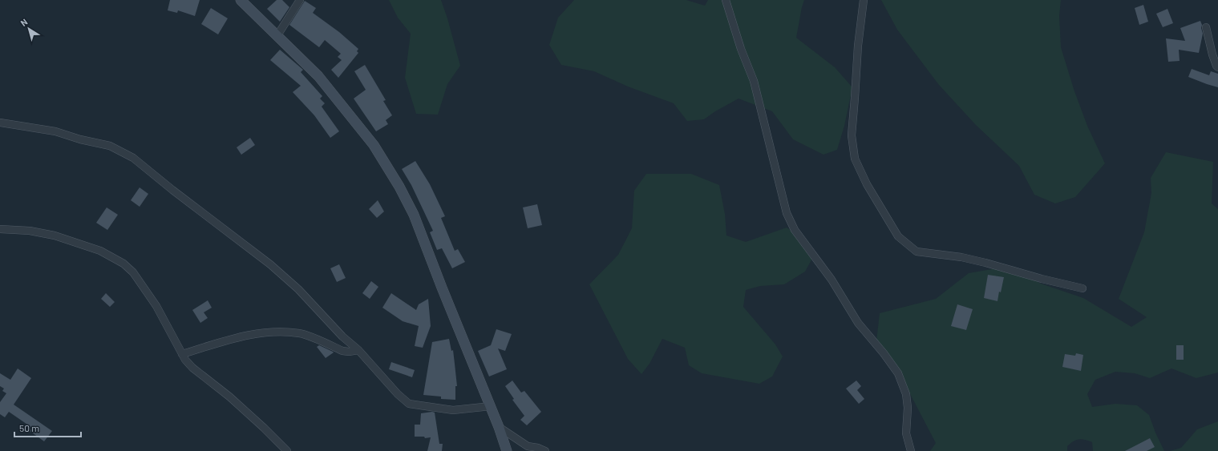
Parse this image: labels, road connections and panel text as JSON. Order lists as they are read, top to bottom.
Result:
{
  "scale_bar": "50 m",
  "north": "top left"
}
